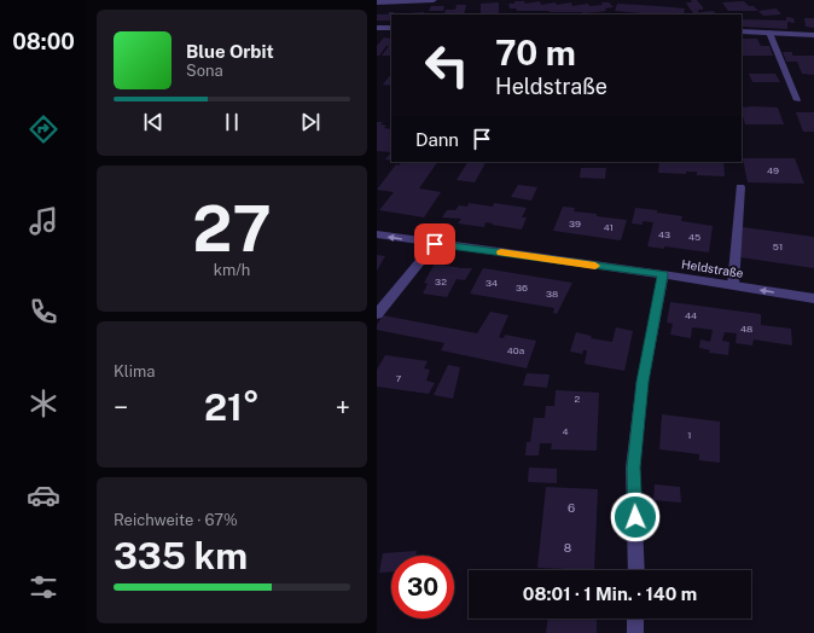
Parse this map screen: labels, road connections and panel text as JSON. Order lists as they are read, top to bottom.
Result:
{
  "streets": {
    "street": ["Heldstraße"]
  },
  "house_numbers": [
    "49",
    "39",
    "41",
    "43",
    "45",
    "51",
    "32",
    "34",
    "36",
    "38",
    "44",
    "48",
    "40a",
    "7",
    "2",
    "4",
    "1",
    "6",
    "8"
  ],
  "page": {
    "tabs": "08:00",
    "turn": ["70 m", "Heldstraße"],
    "song": ["Blue Orbit", "Sona"],
    "then": "Dann",
    "tile": [
      ["27", "km/h"],
      "Klima",
      ["Reichweite · 67%", "335 km"]
    ],
    "heat": ["−", "21°", "+"],
    "limit": "30",
    "trip": "08:01 · 1 Min. · 140 m"
  }
}
